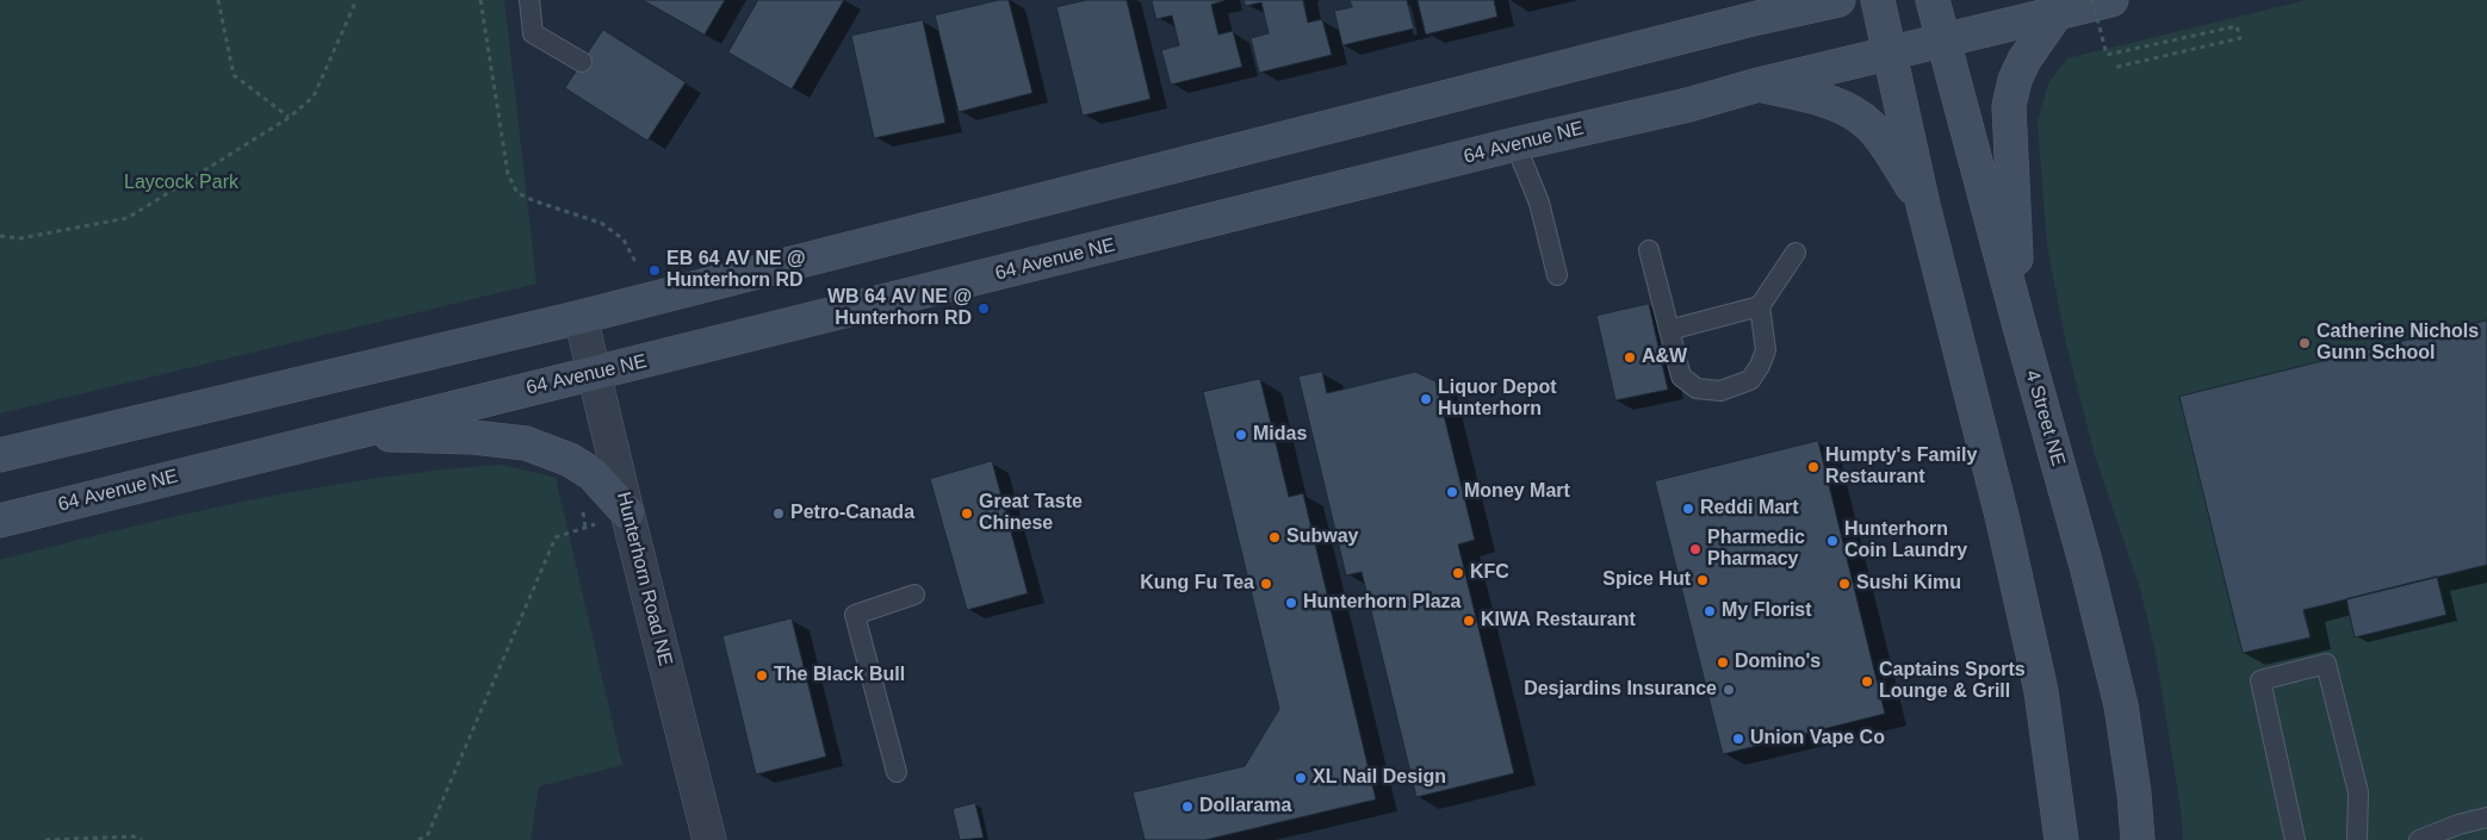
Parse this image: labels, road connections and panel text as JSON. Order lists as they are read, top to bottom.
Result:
{
  "streets": {
    "main road": ["64 Avenue NE", "4 Street NE"],
    "street": ["Hunterhorn Road NE"]
  },
  "crossings": [
    ["64 Avenue NE", "4 Street NE"],
    ["64 Avenue NE", "Hunterhorn Road NE"]
  ],
  "parks": ["Laycock Park"],
  "places": [
    "EB 64 AV NE @ Hunterhorn RD",
    "WB 64 AV NE @ Hunterhorn RD",
    "Catherine Nichols Gunn School",
    "A&W",
    "Liquor Depot Hunterhorn",
    "Midas",
    "Humpty's Family Restaurant",
    "Money Mart",
    "Reddi Mart",
    "Petro-Canada",
    "Great Taste Chinese",
    "Subway",
    "Hunterhorn Coin Laundry",
    "Pharmedic Pharmacy",
    "KFC",
    "Spice Hut",
    "Kung Fu Tea",
    "Sushi Kimu",
    "Hunterhorn Plaza",
    "My Florist",
    "KIWA Restaurant",
    "Domino's",
    "The Black Bull",
    "Captains Sports Lounge & Grill",
    "Desjardins Insurance",
    "Union Vape Co",
    "XL Nail Design",
    "Dollarama"
  ]
}
